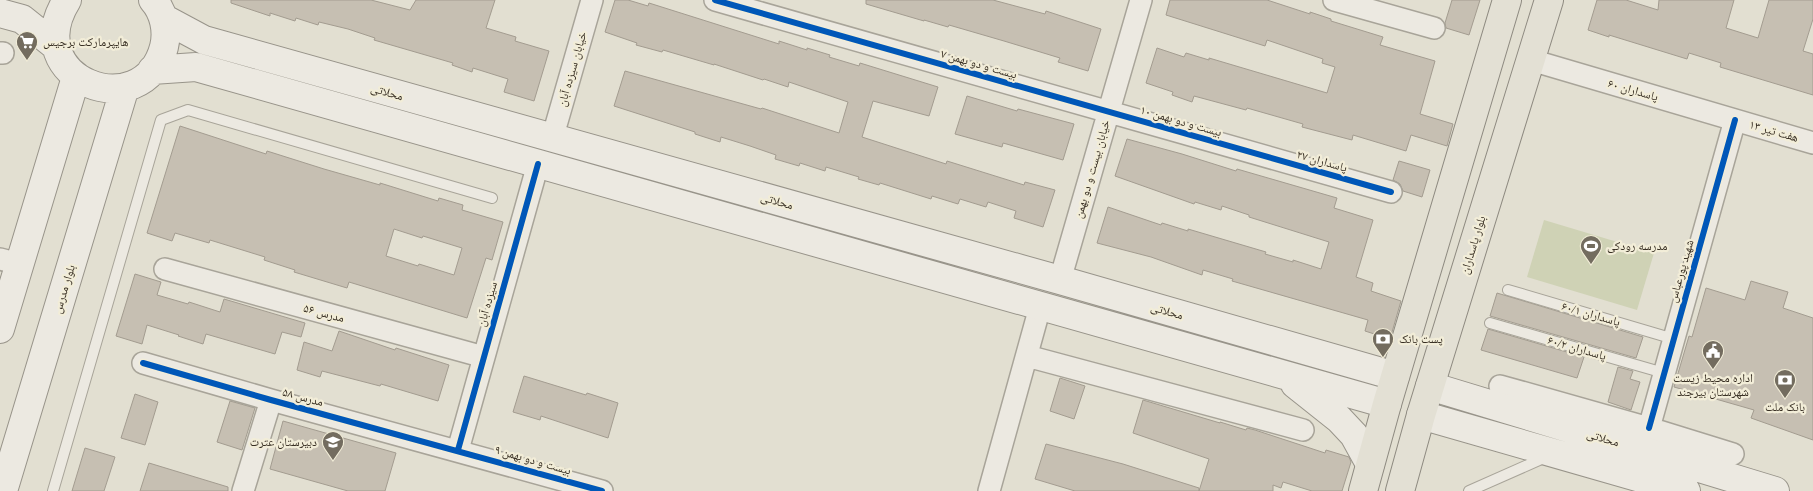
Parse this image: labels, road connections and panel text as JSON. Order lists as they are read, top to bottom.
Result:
{
  "streets": {
    "main road": ["محلاتی", "بلوار پاسداران", "بلوار مدرس"],
    "street": [
      "بیست و دو بهمن ۷",
      "خیابان سیزده آبان",
      "پاسداران ۶۰",
      "بیست و دو بهمن ۱۰",
      "هفت تیر ۱۳",
      "پاسداران ۲۷",
      "خیابان بیست و دو بهمن",
      "شهید پورعباس",
      "سیزده آبان",
      "مدرس ۵۶",
      "مدرس ۵۸",
      "بیست و دو بهمن ۹"
    ],
    "lane": ["پاسداران ۶۰/۱", "پاسداران ۶۰/۲"]
  },
  "crossings": [
    ["بیست و دو بهمن ۷", "بیست و دو بهمن ۱۰"],
    ["بیست و دو بهمن ۷", "خیابان بیست و دو بهمن"],
    ["خیابان سیزده آبان", "محلاتی"],
    ["پاسداران ۶۰", "هفت تیر ۱۳"],
    ["پاسداران ۶۰", "بلوار پاسداران"],
    ["پاسداران ۶۰", "شهید پورعباس"],
    ["محلاتی", "خیابان بیست و دو بهمن"],
    ["محلاتی", "بلوار پاسداران"],
    ["بیست و دو بهمن ۱۰", "پاسداران ۲۷"],
    ["بیست و دو بهمن ۱۰", "خیابان بیست و دو بهمن"],
    ["هفت تیر ۱۳", "شهید پورعباس"],
    ["شهید پورعباس", "پاسداران ۶۰/۱"],
    ["شهید پورعباس", "پاسداران ۶۰/۲"],
    ["سیزده آبان", "مدرس ۵۶"],
    ["سیزده آبان", "مدرس ۵۸"],
    ["سیزده آبان", "بیست و دو بهمن ۹"],
    ["مدرس ۵۸", "بیست و دو بهمن ۹"]
  ],
  "places": {
    "supermarket": ["هایپرمارکت برجیس"],
    "sports": ["مدرسه رودکی"],
    "bank": ["پست بانک", "بانک ملت"],
    "public building": ["اداره محیط زیست شهرستان بیرجند"],
    "school or university": ["دبیرستان عترت"]
  }
}
